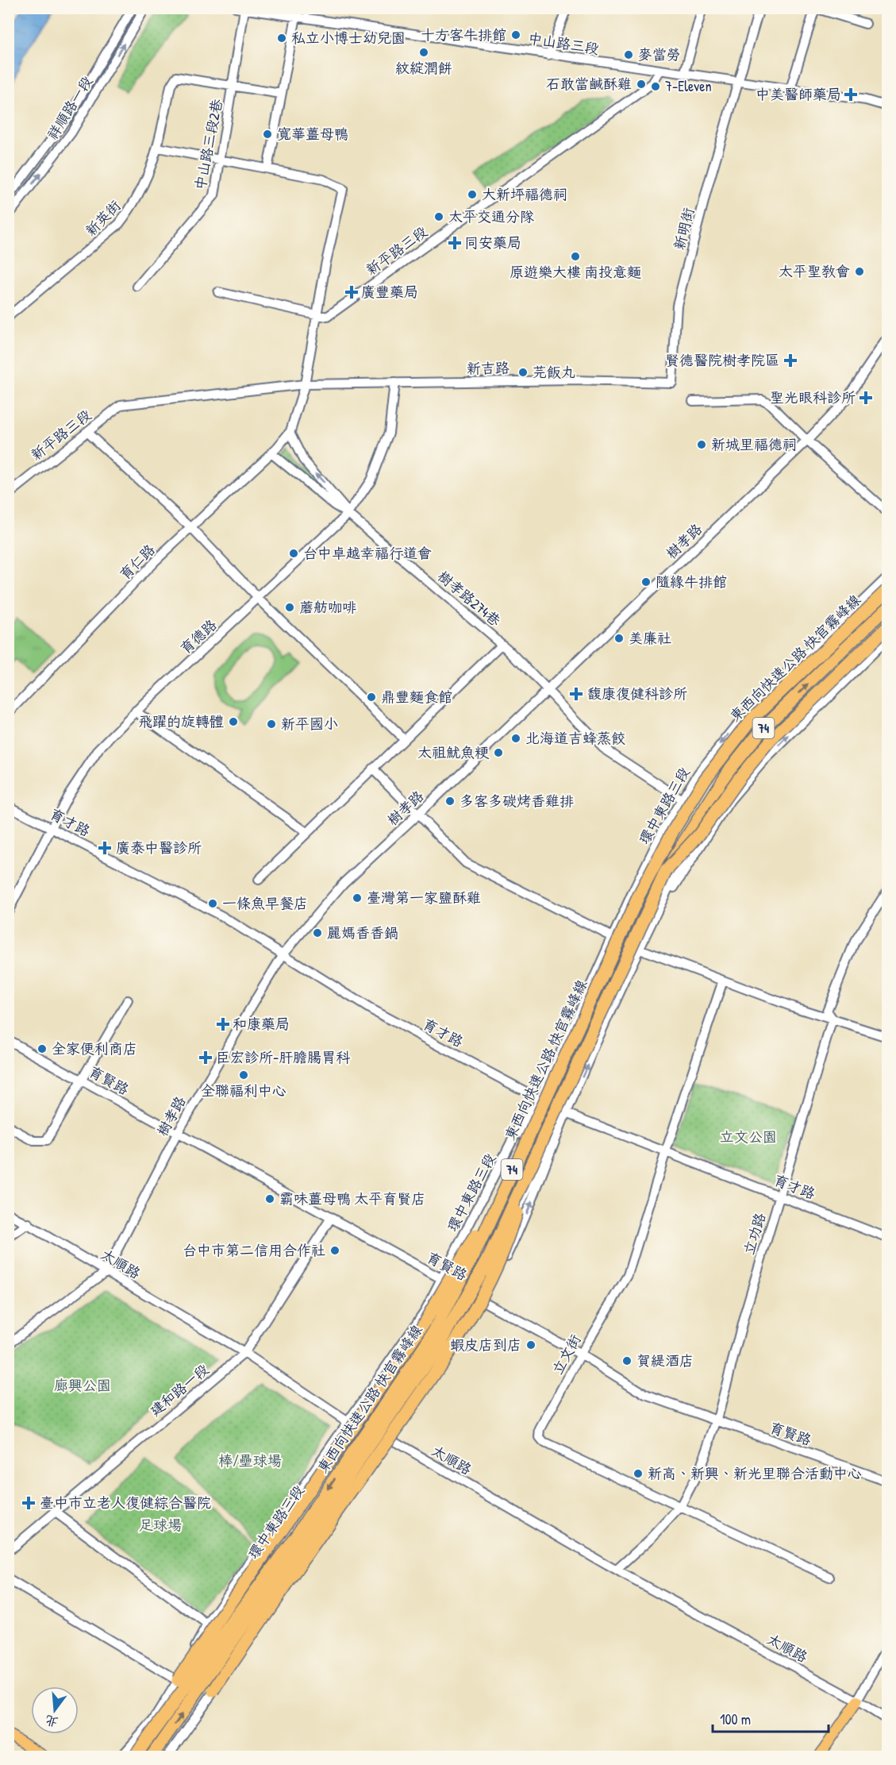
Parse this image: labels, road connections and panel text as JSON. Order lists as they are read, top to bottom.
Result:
{
  "streets": {
    "highway": ["東西向快速公路 快官霧峰線", "74"],
    "street": [
      "中山路三段",
      "祥順路一段",
      "中山路三段2巷",
      "新英街",
      "新明街",
      "新平路三段",
      "新吉路",
      "樹孝路",
      "育仁路",
      "樹孝路274巷",
      "育德路",
      "環中東路三段",
      "育才路",
      "育賢路",
      "立功路",
      "太順路",
      "立文街",
      "建和路一段"
    ]
  },
  "crossings": [
    ["中山路三段", "中山路三段2巷"],
    ["中山路三段", "新明街"],
    ["中山路三段", "新平路三段"],
    ["中山路三段2巷", "新英街"],
    ["新明街", "新吉路"],
    ["新平路三段", "新吉路"],
    ["新吉路", "育德路"],
    ["樹孝路", "樹孝路274巷"],
    ["樹孝路", "育才路"],
    ["樹孝路", "育賢路"],
    ["樹孝路", "太順路"],
    ["樹孝路274巷", "育德路"],
    ["樹孝路274巷", "環中東路三段"],
    ["育德路", "育才路"],
    ["東西向快速公路 快官霧峰線", "74"],
    ["環中東路三段", "育才路"],
    ["環中東路三段", "育賢路"],
    ["環中東路三段", "太順路"],
    ["育才路", "立功路"],
    ["育才路", "立文街"],
    ["育賢路", "立功路"],
    ["育賢路", "立文街"],
    ["育賢路", "建和路一段"],
    ["立功路", "太順路"],
    ["立功路", "立文街"],
    ["太順路", "建和路一段"]
  ],
  "parks": [
    "立文公園",
    "廊興公園",
    "棒/壘球場",
    "足球場"
  ],
  "places": {
    "other": [
      "十方客牛排館",
      "私立小博士幼兒園",
      "紋綻潤餅",
      "麥當勞",
      "石敢當鹹酥雞",
      "7-Eleven",
      "寬華薑母鴨",
      "大新坪福德祠",
      "太平交通分隊",
      "原遊樂大樓 南投意麵",
      "太平聖教會",
      "芫飯丸",
      "新城里福德祠",
      "台中卓越幸福行道會",
      "隨緣牛排館",
      "蘑舫咖啡",
      "美廉社",
      "鼎豐麵食館",
      "飛躍的旋轉體",
      "新平國小",
      "北海道吉蜂蒸餃",
      "太祖魷魚粳",
      "多客多碳烤香雞排",
      "臺灣第一家鹽酥雞",
      "一條魚早餐店",
      "麗媽香香鍋",
      "全家便利商店",
      "全聯福利中心",
      "霸味薑母鴨 太平育賢店",
      "台中市第二信用合作社",
      "蝦皮店到店",
      "賀緹酒店",
      "新高、新興、新光里聯合活動中心"
    ],
    "health": [
      "中美醫師藥局",
      "同安藥局",
      "廣豐藥局",
      "賢德醫院樹孝院區",
      "聖光眼科診所",
      "馥康復健科診所",
      "廣泰中醫診所",
      "和康藥局",
      "臣宏診所-肝膽腸胃科",
      "臺中市立老人復健綜合醫院"
    ]
  },
  "scale_bar": "100 m",
  "north": "bottom"
}
